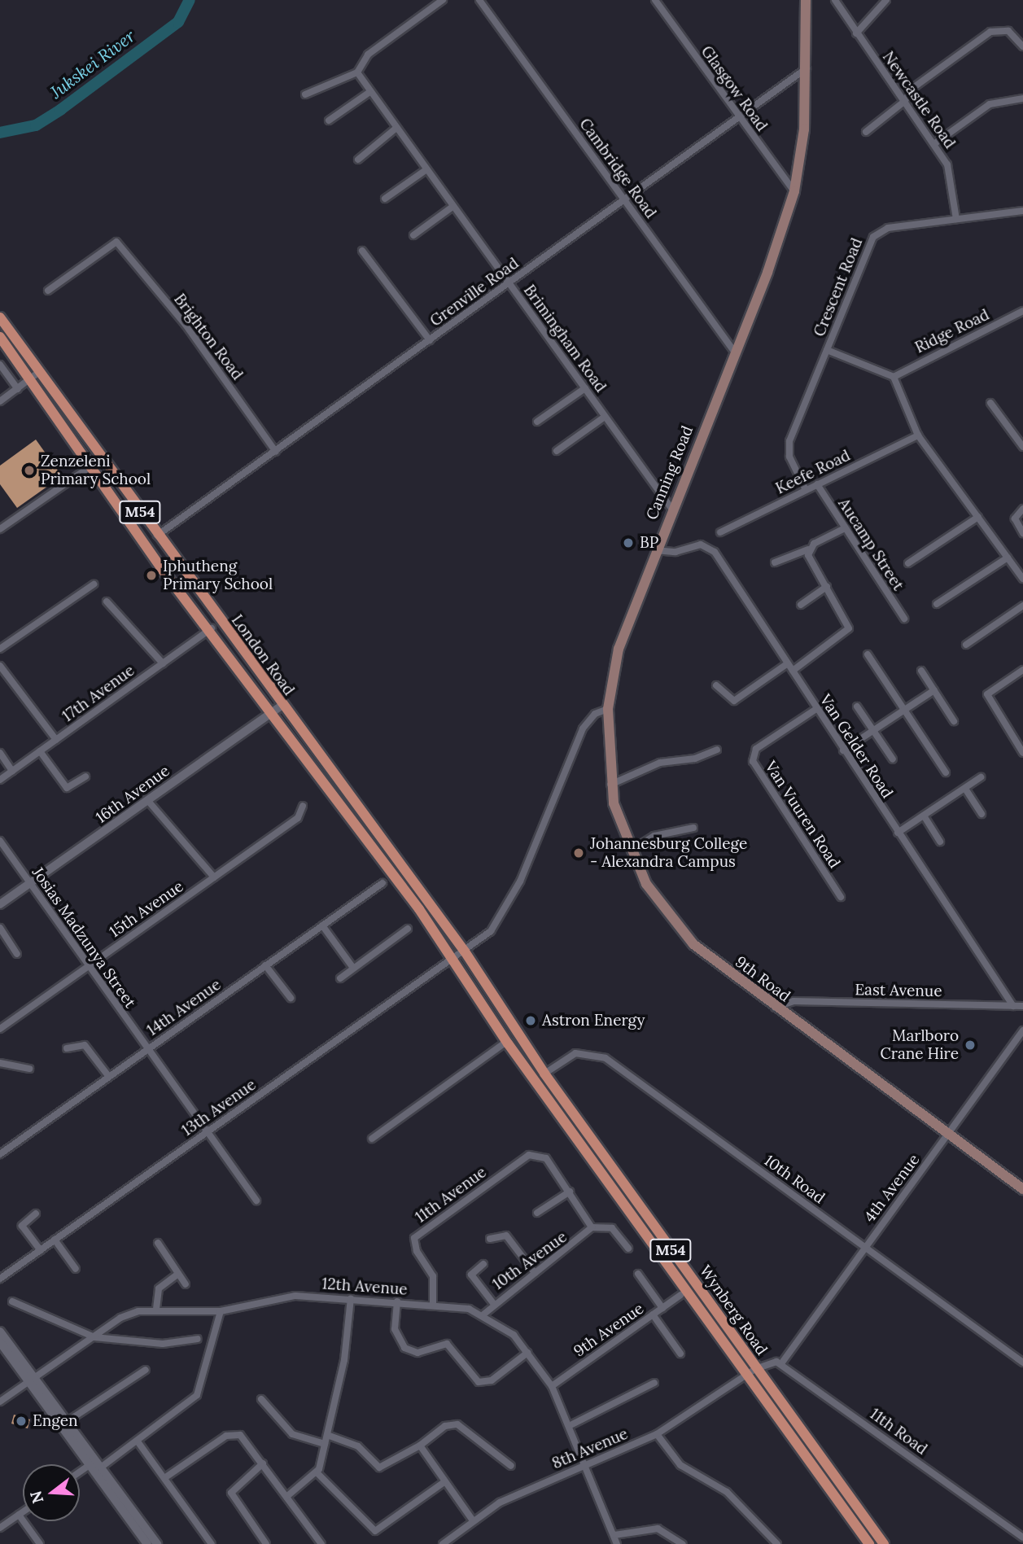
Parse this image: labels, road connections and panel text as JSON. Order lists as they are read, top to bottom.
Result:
{
  "streets": {
    "main road": [
      "Canning Road",
      "M54",
      "London Road",
      "9th Road",
      "Wynberg Road"
    ],
    "street": [
      "Glasgow Road",
      "Newcastle Road",
      "Cambridge Road",
      "Crescent Road",
      "Grenville Road",
      "Ridge Road",
      "Brighton Road",
      "Brimingham Road",
      "Keefe Road",
      "Aucamp Street",
      "17th Avenue",
      "Van Gelder Road",
      "16th Avenue",
      "Van Vuuren Road",
      "15th Avenue",
      "Josias Madzunya Street",
      "East Avenue",
      "14th Avenue",
      "13th Avenue",
      "10th Road",
      "4th Avenue",
      "11th Avenue",
      "10th Avenue",
      "12th Avenue",
      "9th Avenue",
      "11th Road",
      "8th Avenue"
    ]
  },
  "crossings": [
    ["Glasgow Road", "Grenville Road"],
    ["Glasgow Road", "Canning Road"],
    ["Newcastle Road", "Crescent Road"],
    ["Cambridge Road", "Grenville Road"],
    ["Cambridge Road", "Canning Road"],
    ["Crescent Road", "Keefe Road"],
    ["Grenville Road", "Brighton Road"],
    ["Grenville Road", "Brimingham Road"],
    ["Grenville Road", "Canning Road"],
    ["Grenville Road", "London Road"],
    ["Brimingham Road", "Canning Road"],
    ["Keefe Road", "Aucamp Street"],
    ["Canning Road", "Van Gelder Road"],
    ["Canning Road", "9th Road"],
    ["London Road", "17th Avenue"],
    ["London Road", "16th Avenue"],
    ["London Road", "13th Avenue"],
    ["London Road", "Wynberg Road"],
    ["Van Gelder Road", "Van Vuuren Road"],
    ["Van Gelder Road", "East Avenue"],
    ["16th Avenue", "Josias Madzunya Street"],
    ["15th Avenue", "Josias Madzunya Street"],
    ["Josias Madzunya Street", "14th Avenue"],
    ["Josias Madzunya Street", "13th Avenue"],
    ["9th Road", "East Avenue"],
    ["9th Road", "4th Avenue"],
    ["13th Avenue", "Wynberg Road"],
    ["10th Road", "4th Avenue"],
    ["10th Road", "Wynberg Road"],
    ["4th Avenue", "11th Road"],
    ["11th Avenue", "12th Avenue"],
    ["10th Avenue", "12th Avenue"],
    ["12th Avenue", "9th Avenue"],
    ["12th Avenue", "8th Avenue"],
    ["Wynberg Road", "8th Avenue"]
  ],
  "water": ["Jukskei River"],
  "places": [
    "Zenzeleni Primary School",
    "BP",
    "Iphutheng Primary School",
    "Johannesburg College - Alexandra Campus",
    "Astron Energy",
    "Marlboro Crane Hire",
    "Engen"
  ],
  "north": "left"
}
